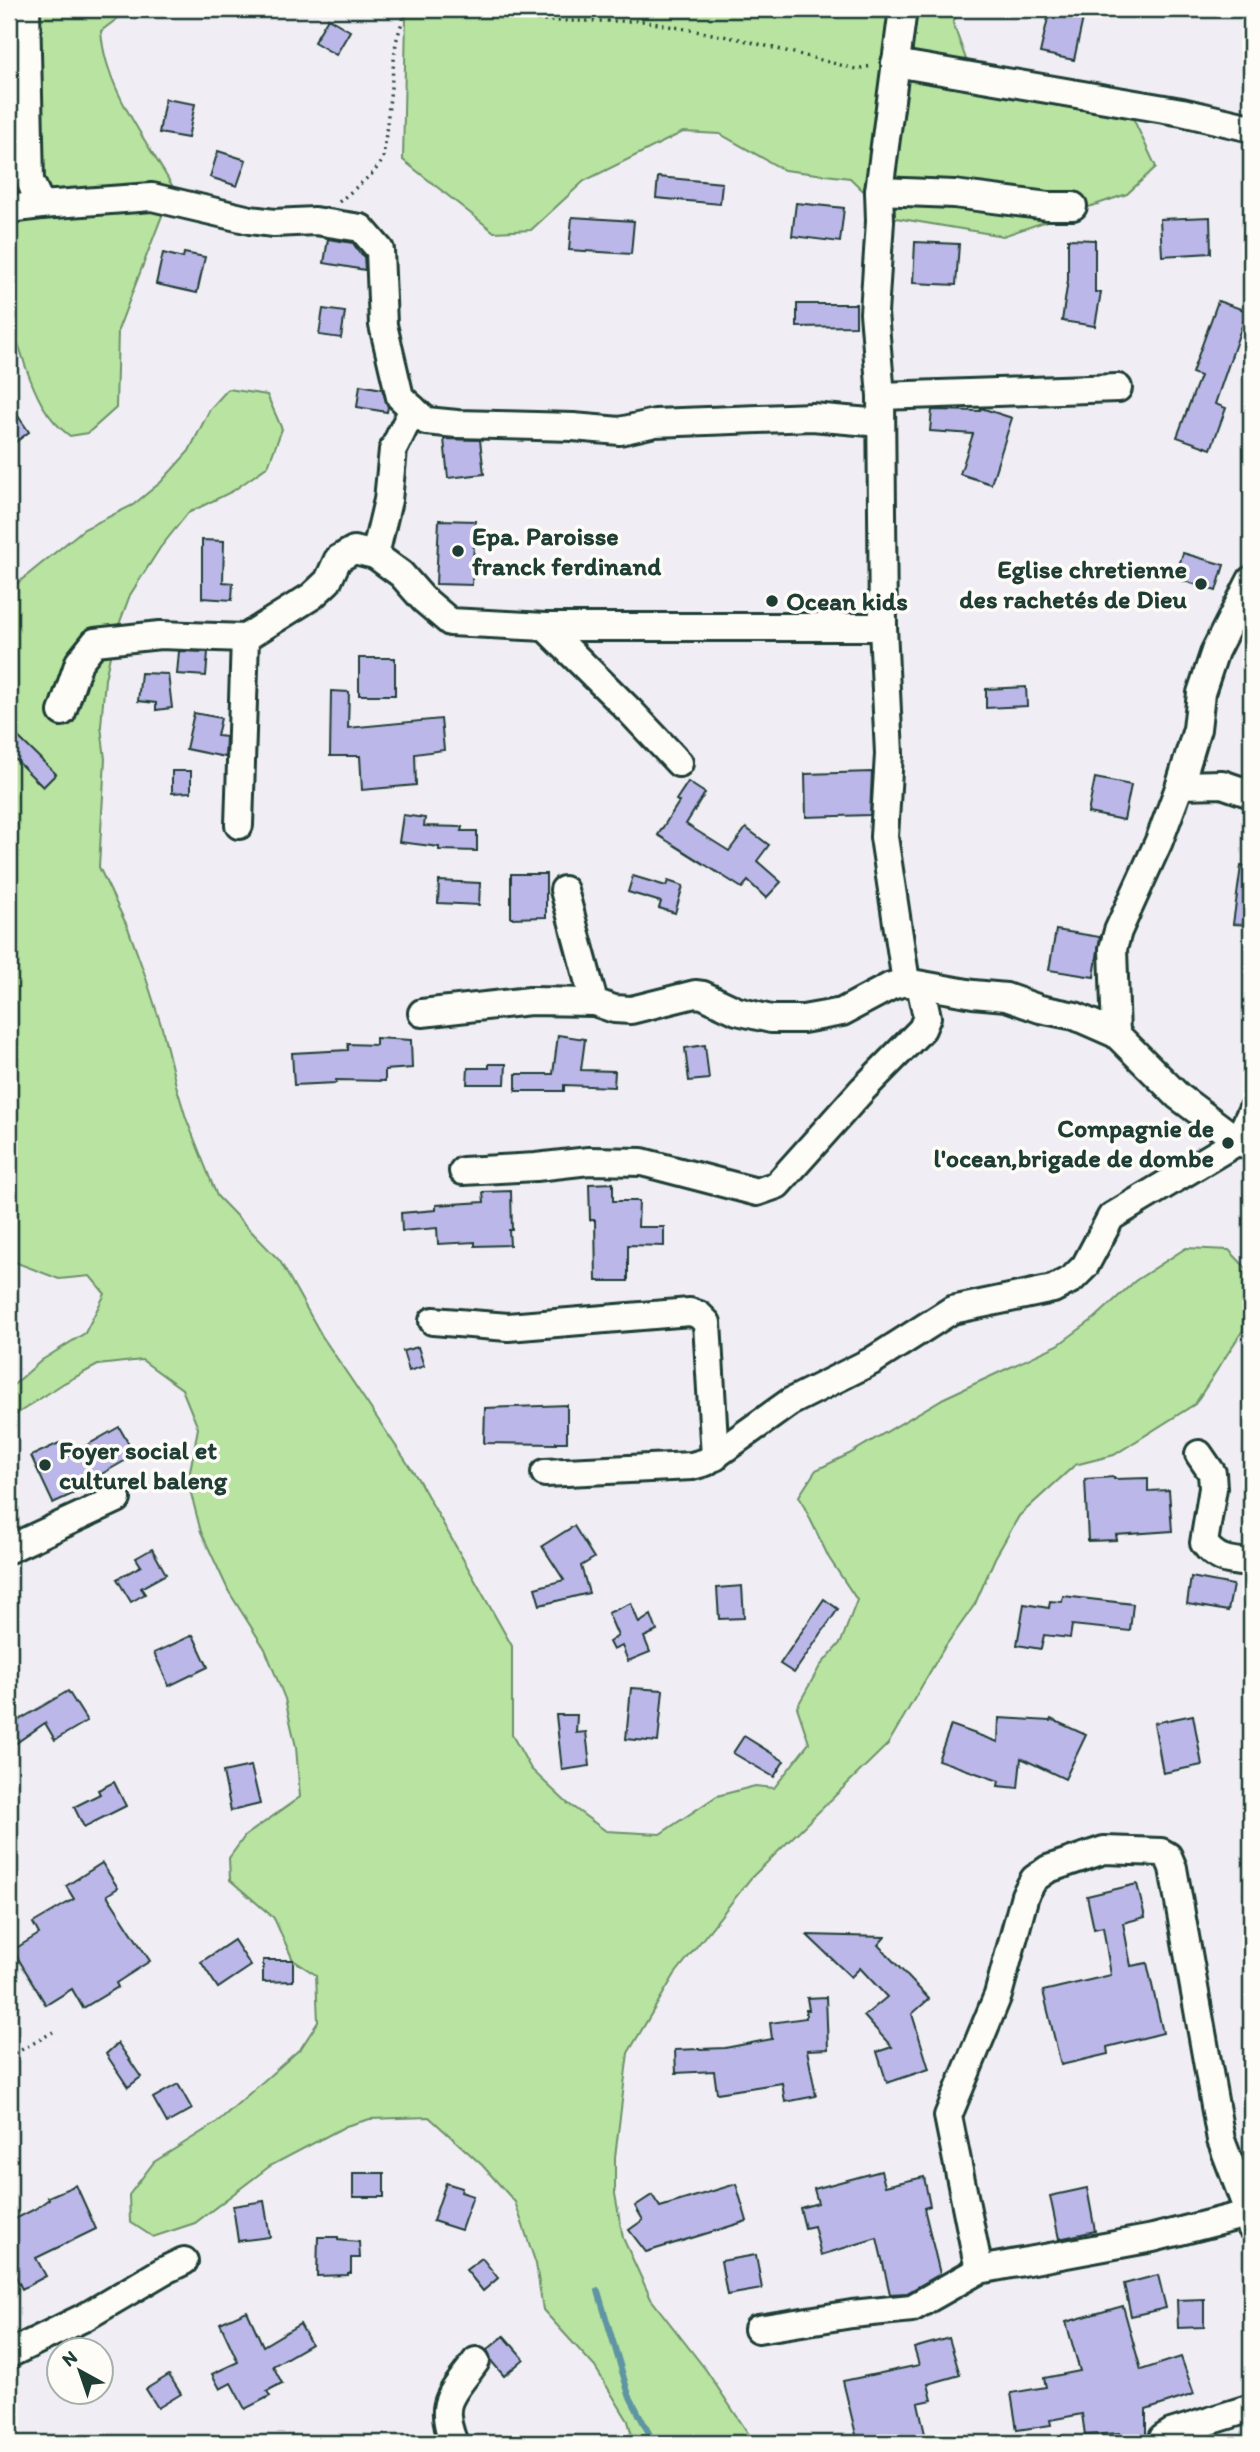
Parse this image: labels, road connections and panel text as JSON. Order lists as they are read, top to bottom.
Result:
{
  "places": [
    "Epa. Paroisse franck ferdinand",
    "Eglise chretienne des rachetés de Dieu",
    "Ocean kids",
    "Compagnie de l'ocean,brigade de dombe",
    "Foyer social et culturel baleng"
  ],
  "north": "top left"
}
